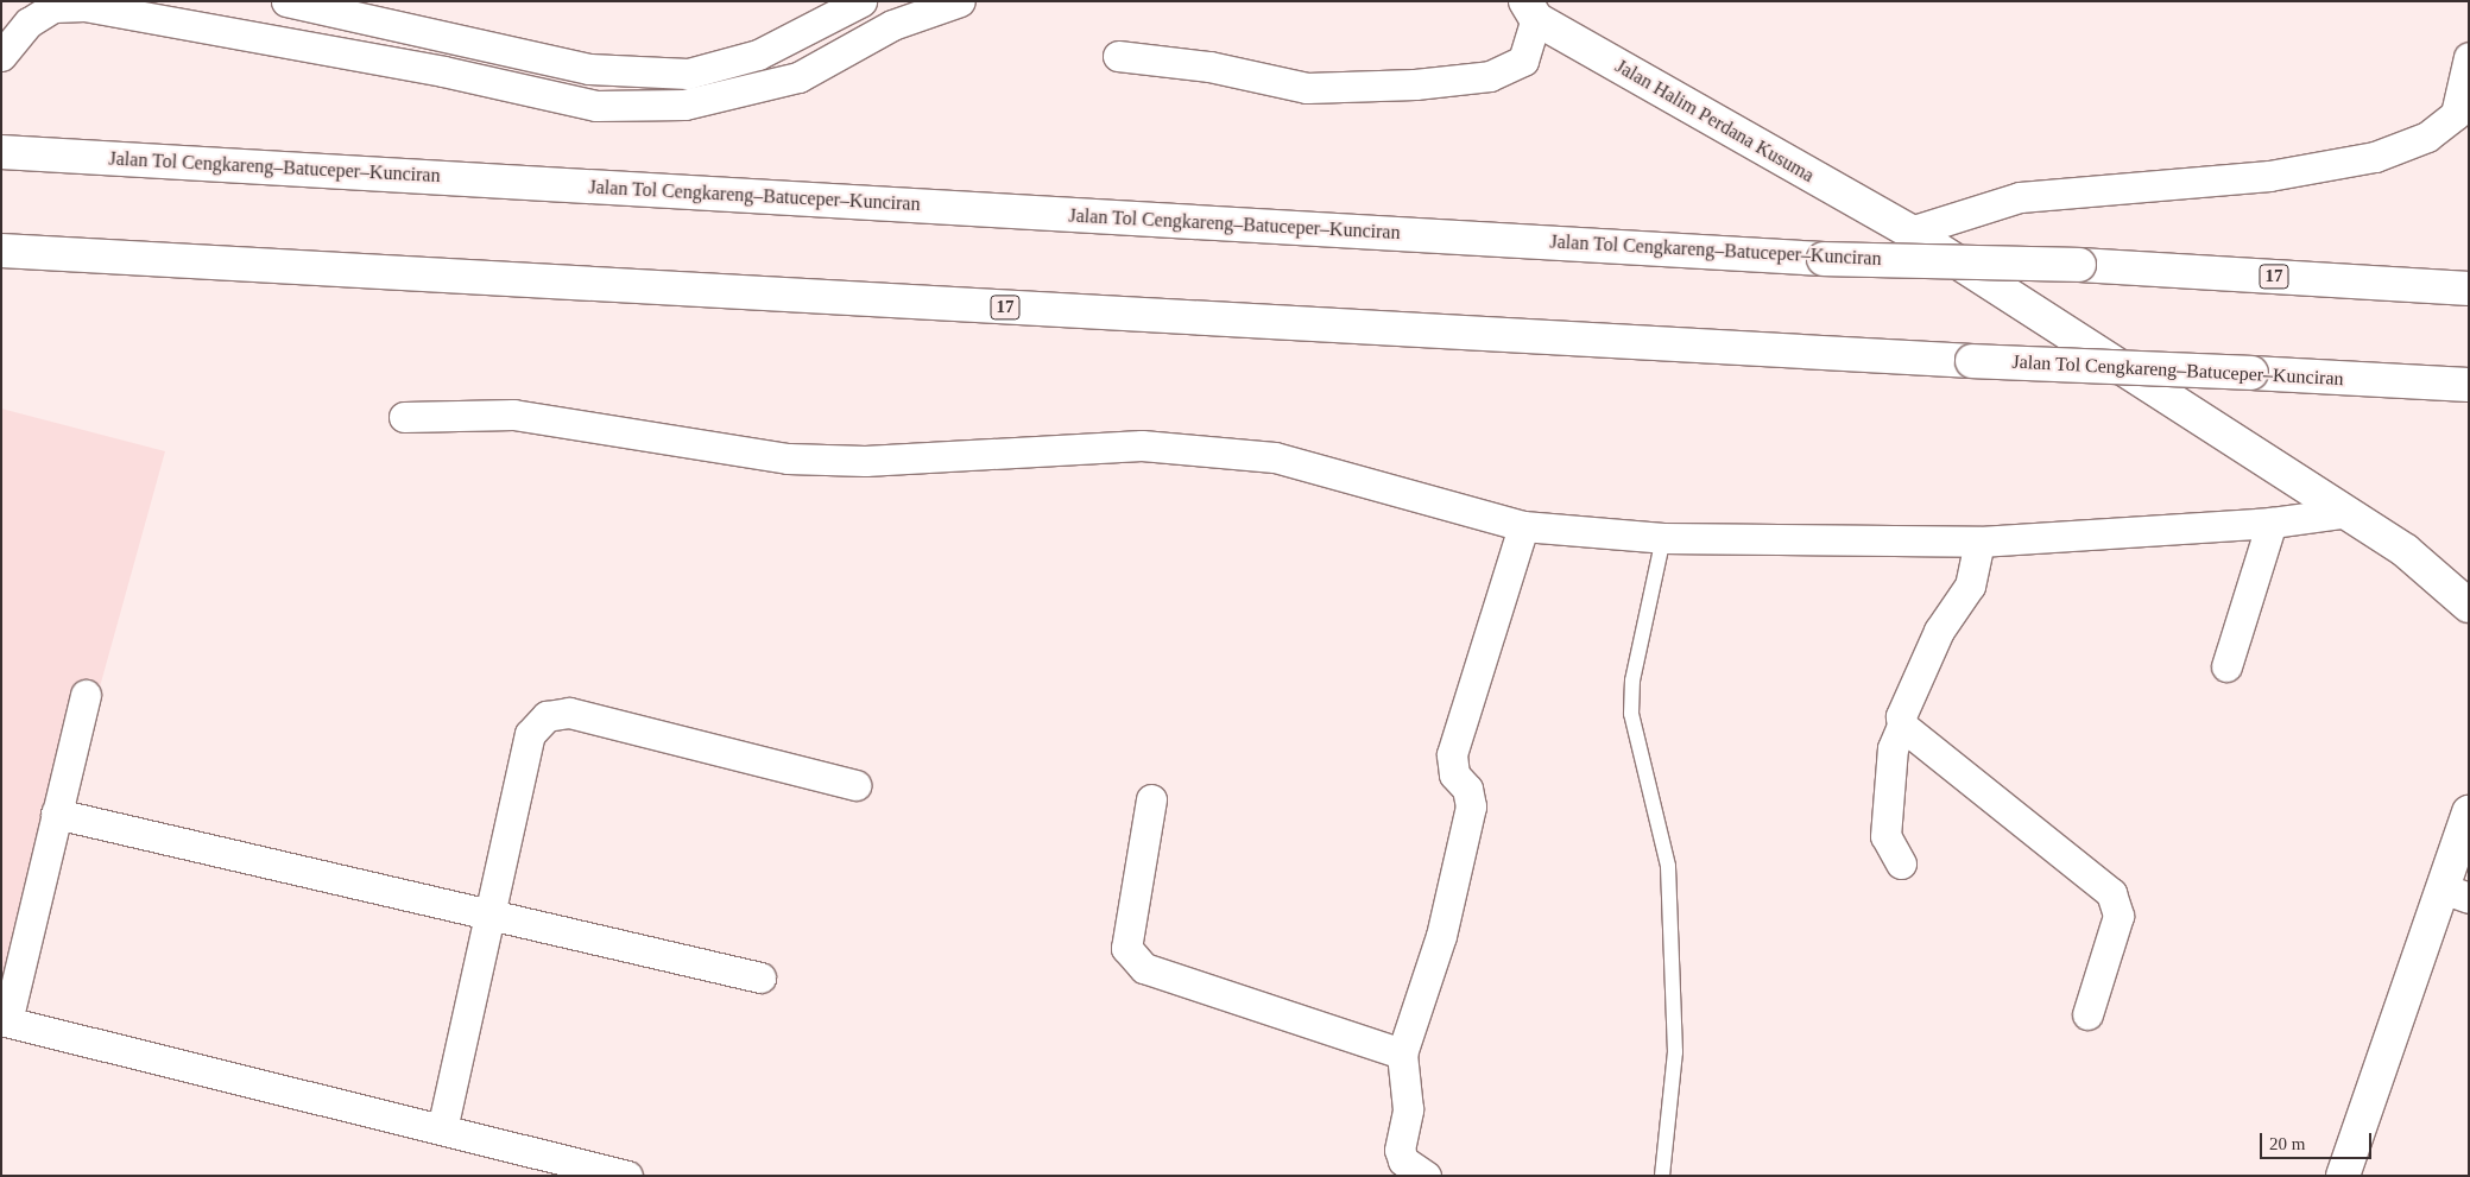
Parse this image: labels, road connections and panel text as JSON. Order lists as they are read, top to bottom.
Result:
{
  "streets": {
    "main road": ["Jalan Halim Perdana Kusuma", "Jalan Tol Cengkareng–Batuceper–Kunciran", "17"]
  },
  "scale_bar": "20 m"
}
